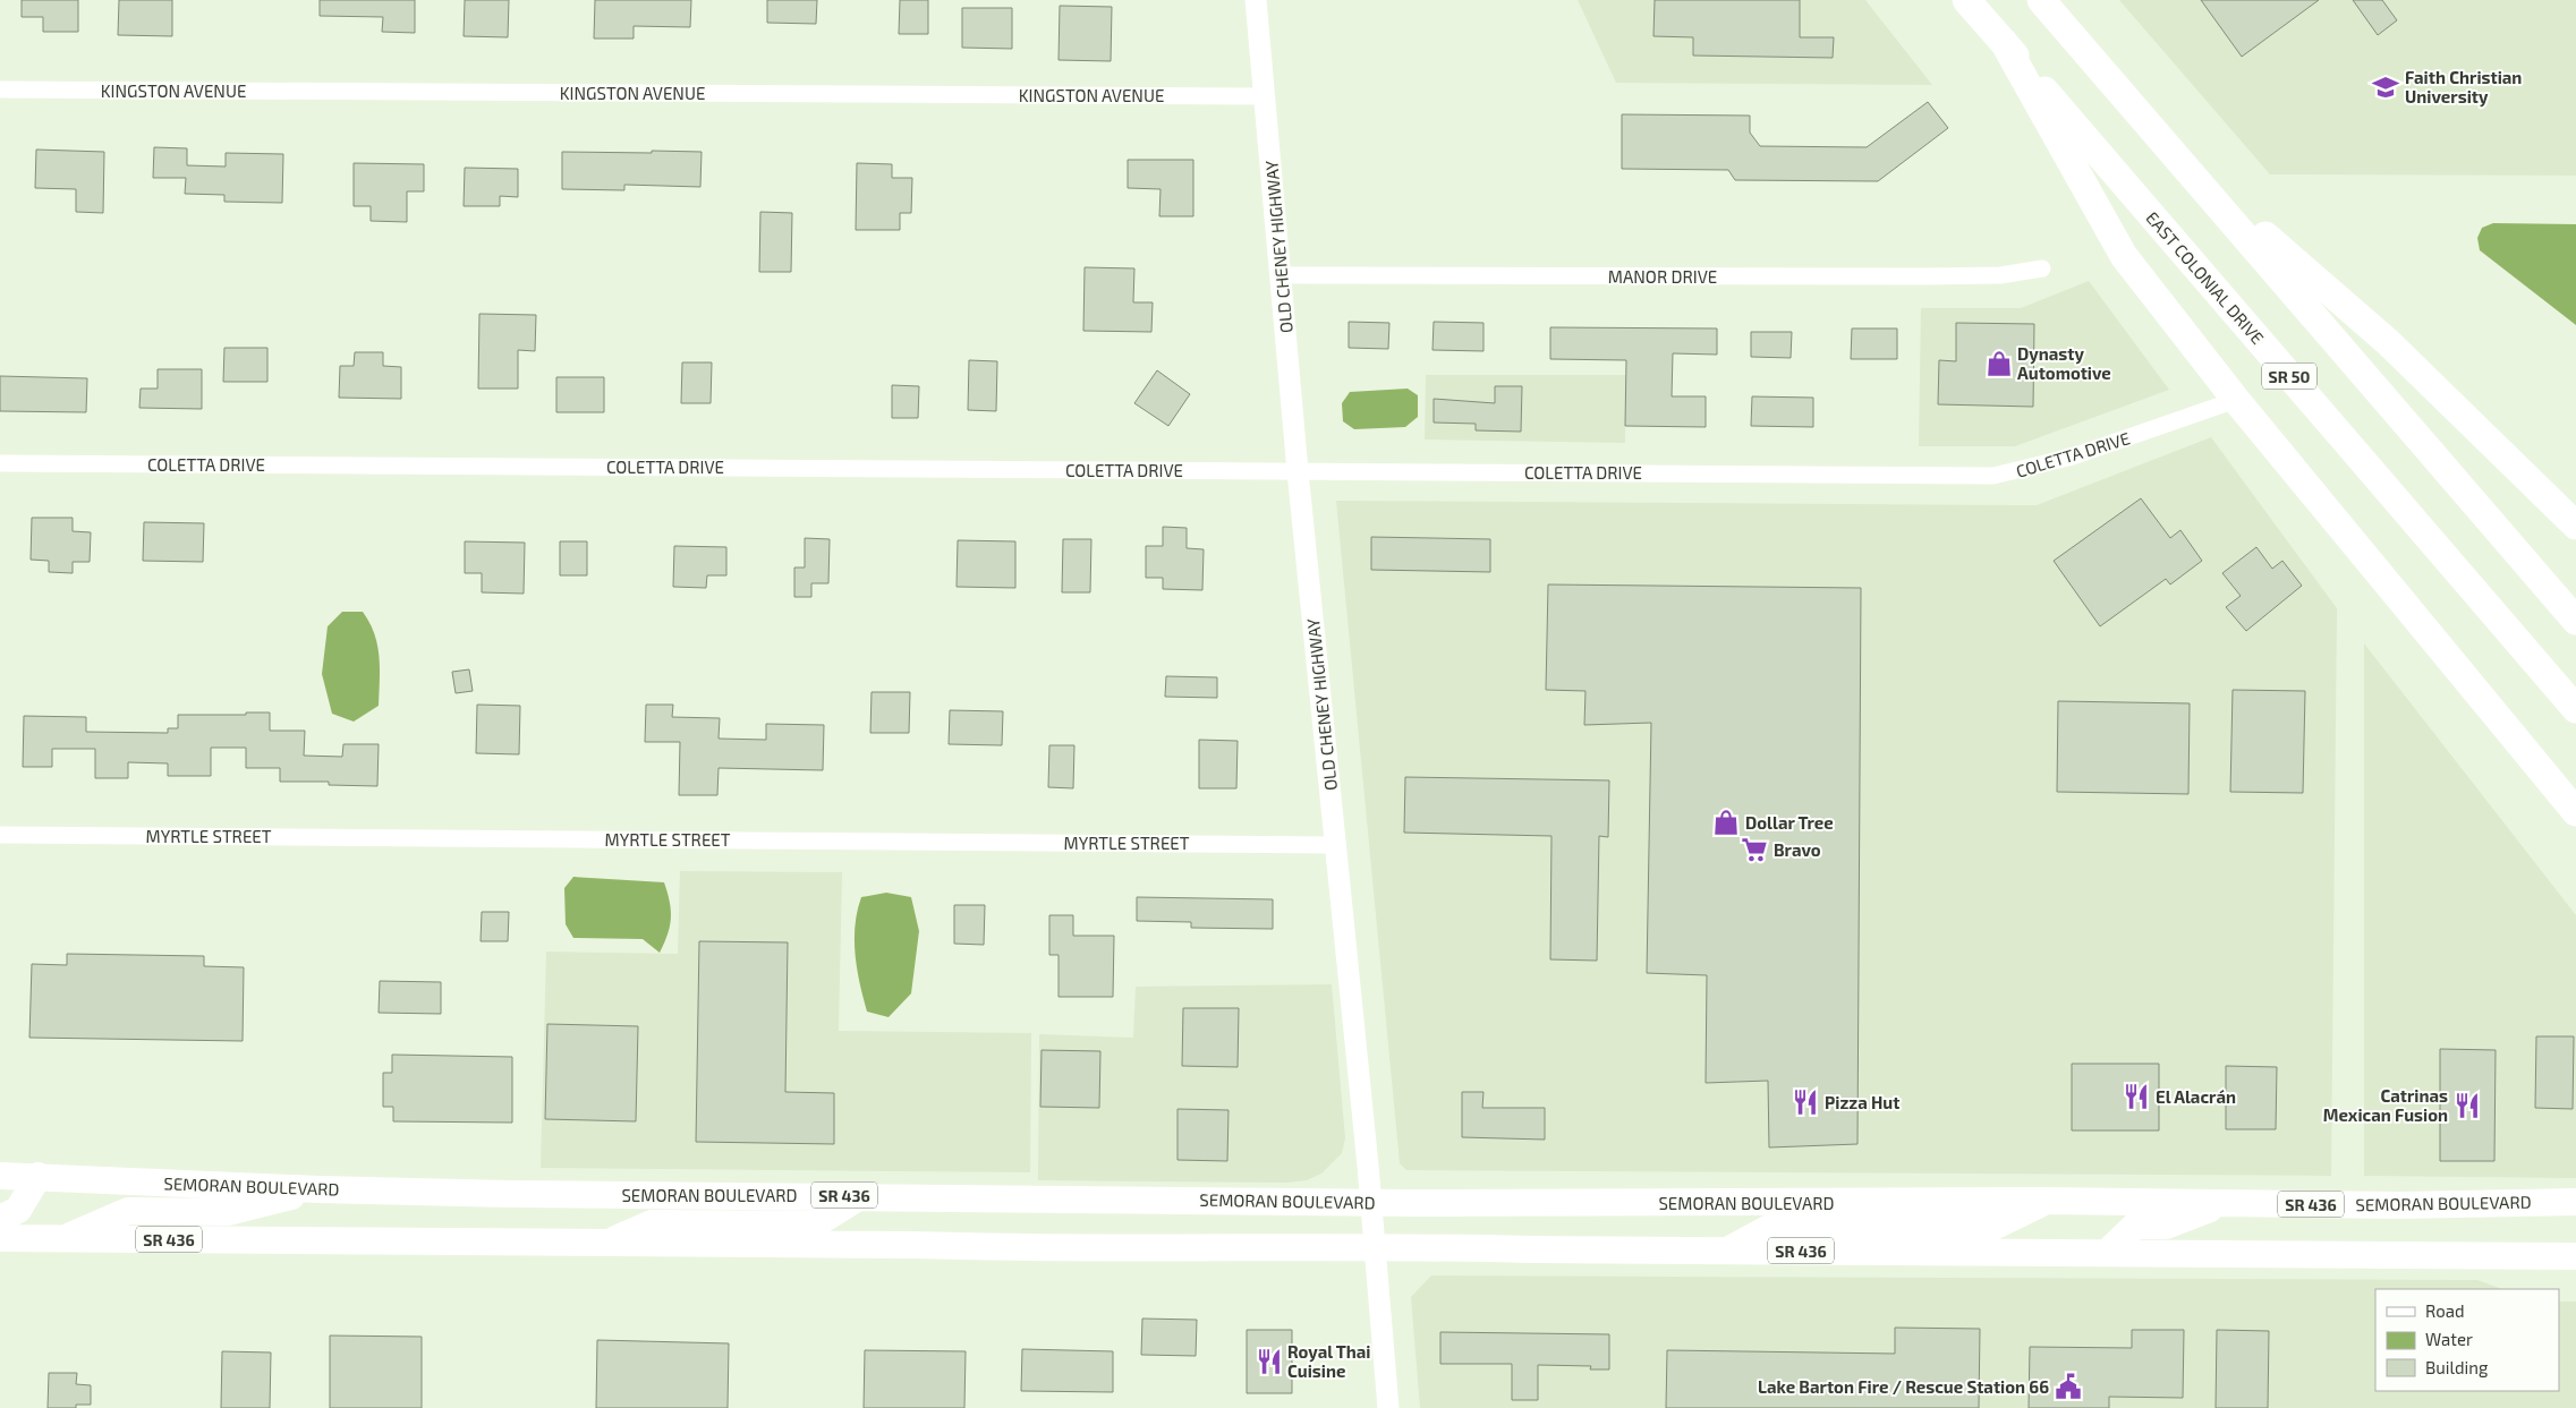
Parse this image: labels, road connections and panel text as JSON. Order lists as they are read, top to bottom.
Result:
{
  "streets": {
    "highway": ["EAST COLONIAL DRIVE", "SR 50"],
    "main road": ["SEMORAN BOULEVARD", "SR 436"],
    "street": [
      "KINGSTON AVENUE",
      "OLD CHENEY HIGHWAY",
      "MANOR DRIVE",
      "COLETTA DRIVE",
      "MYRTLE STREET"
    ]
  },
  "crossings": [
    ["KINGSTON AVENUE", "OLD CHENEY HIGHWAY"],
    ["OLD CHENEY HIGHWAY", "MANOR DRIVE"],
    ["OLD CHENEY HIGHWAY", "COLETTA DRIVE"],
    ["OLD CHENEY HIGHWAY", "MYRTLE STREET"],
    ["OLD CHENEY HIGHWAY", "SEMORAN BOULEVARD"],
    ["OLD CHENEY HIGHWAY", "SR 436"]
  ],
  "places": {
    "school or university": ["Faith Christian University"],
    "shop": ["Dynasty Automotive", "Dollar Tree"],
    "supermarket": ["Bravo"],
    "restaurant": [
      "El Alacrán",
      "Pizza Hut",
      "Catrinas Mexican Fusion",
      "Royal Thai Cuisine"
    ],
    "public building": ["Lake Barton Fire / Rescue Station 66"]
  },
  "legend": ["Road", "Water", "Building"]
}
